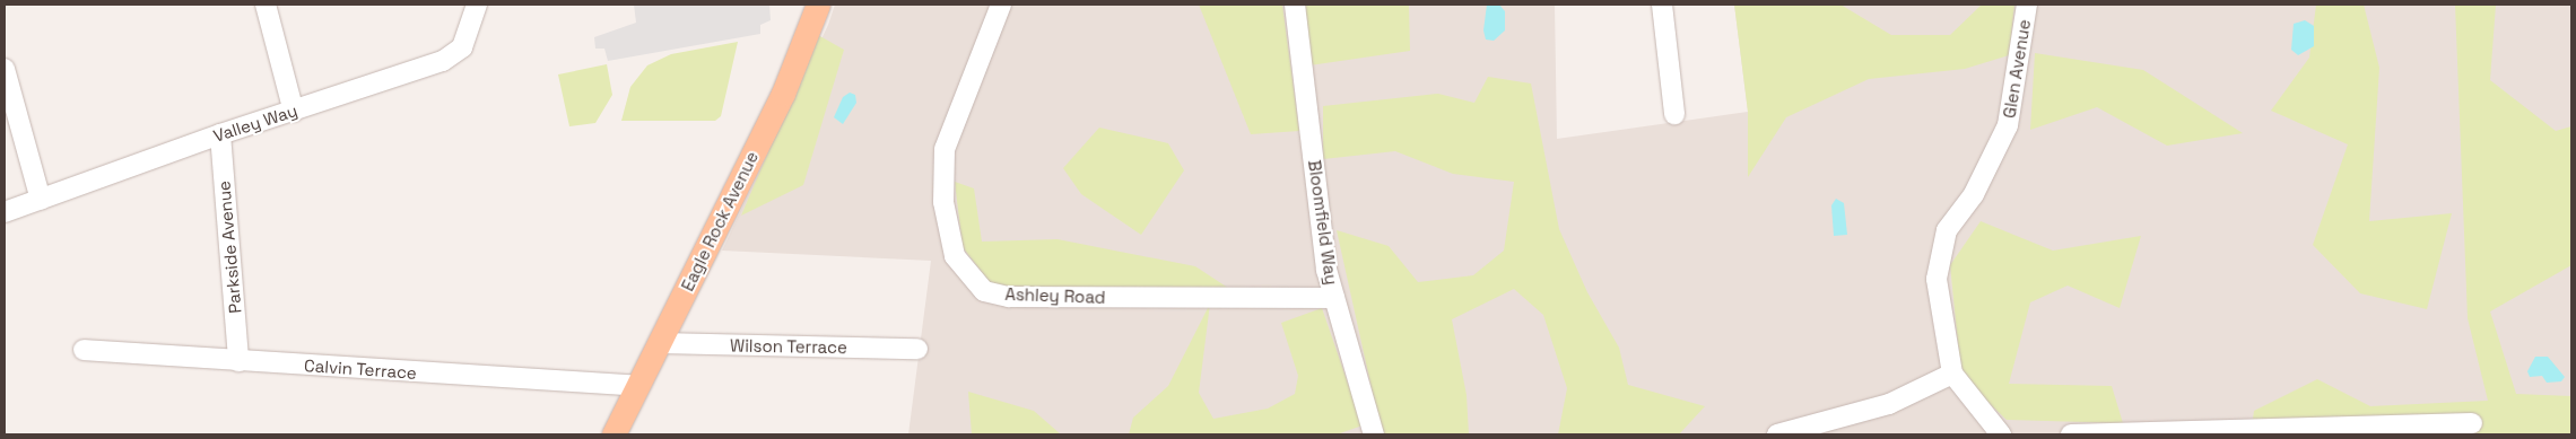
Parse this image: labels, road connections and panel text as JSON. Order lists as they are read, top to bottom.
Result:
{
  "streets": {
    "main road": ["Eagle Rock Avenue"],
    "street": [
      "Glen Avenue",
      "Valley Way",
      "Bloomfield Way",
      "Parkside Avenue",
      "Ashley Road",
      "Wilson Terrace",
      "Calvin Terrace"
    ]
  },
  "crossings": [
    ["Valley Way", "Parkside Avenue"],
    ["Eagle Rock Avenue", "Wilson Terrace"],
    ["Eagle Rock Avenue", "Calvin Terrace"],
    ["Bloomfield Way", "Ashley Road"],
    ["Parkside Avenue", "Calvin Terrace"]
  ]
}
